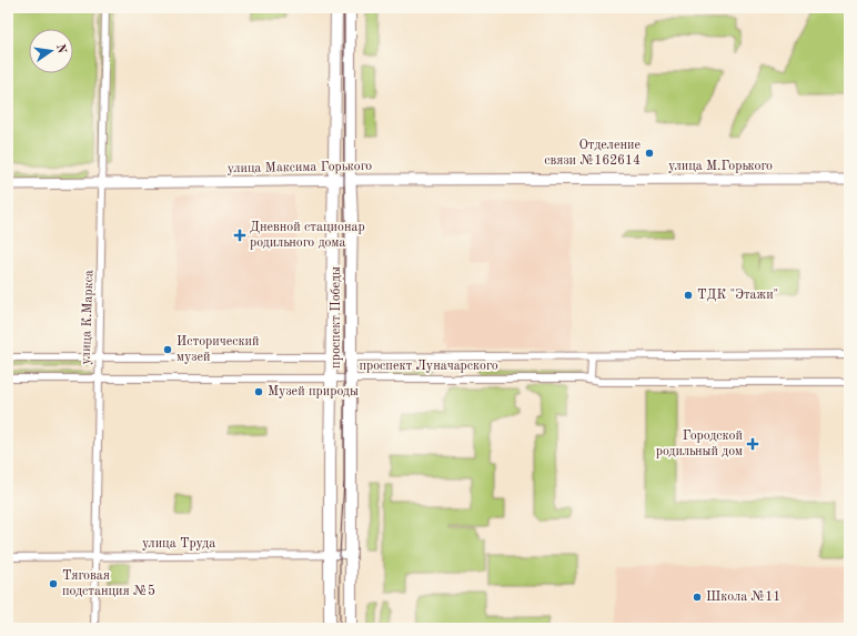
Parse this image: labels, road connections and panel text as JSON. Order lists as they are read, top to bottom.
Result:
{
  "streets": {
    "main road": ["проспект Победы"],
    "street": [
      "улица М.Горького",
      "улица Максима Горького",
      "улица К.Маркса",
      "проспект Луначарского",
      "улица Труда"
    ]
  },
  "crossings": [
    ["улица М.Горького", "улица Максима Горького"],
    ["улица Максима Горького", "улица К.Маркса"],
    ["улица Максима Горького", "проспект Победы"],
    ["улица К.Маркса", "проспект Луначарского"],
    ["улица К.Маркса", "улица Труда"],
    ["проспект Победы", "проспект Луначарского"],
    ["проспект Победы", "улица Труда"]
  ],
  "places": {
    "other": [
      "Отделение связи №162614",
      "ТДК \"Этажи\"",
      "Исторический музей",
      "Музей природы",
      "Тяговая подстанция №5",
      "Школа №11"
    ],
    "health": ["Дневной стационар родильного дома", "Городской родильный дом"]
  },
  "north": "right"
}
